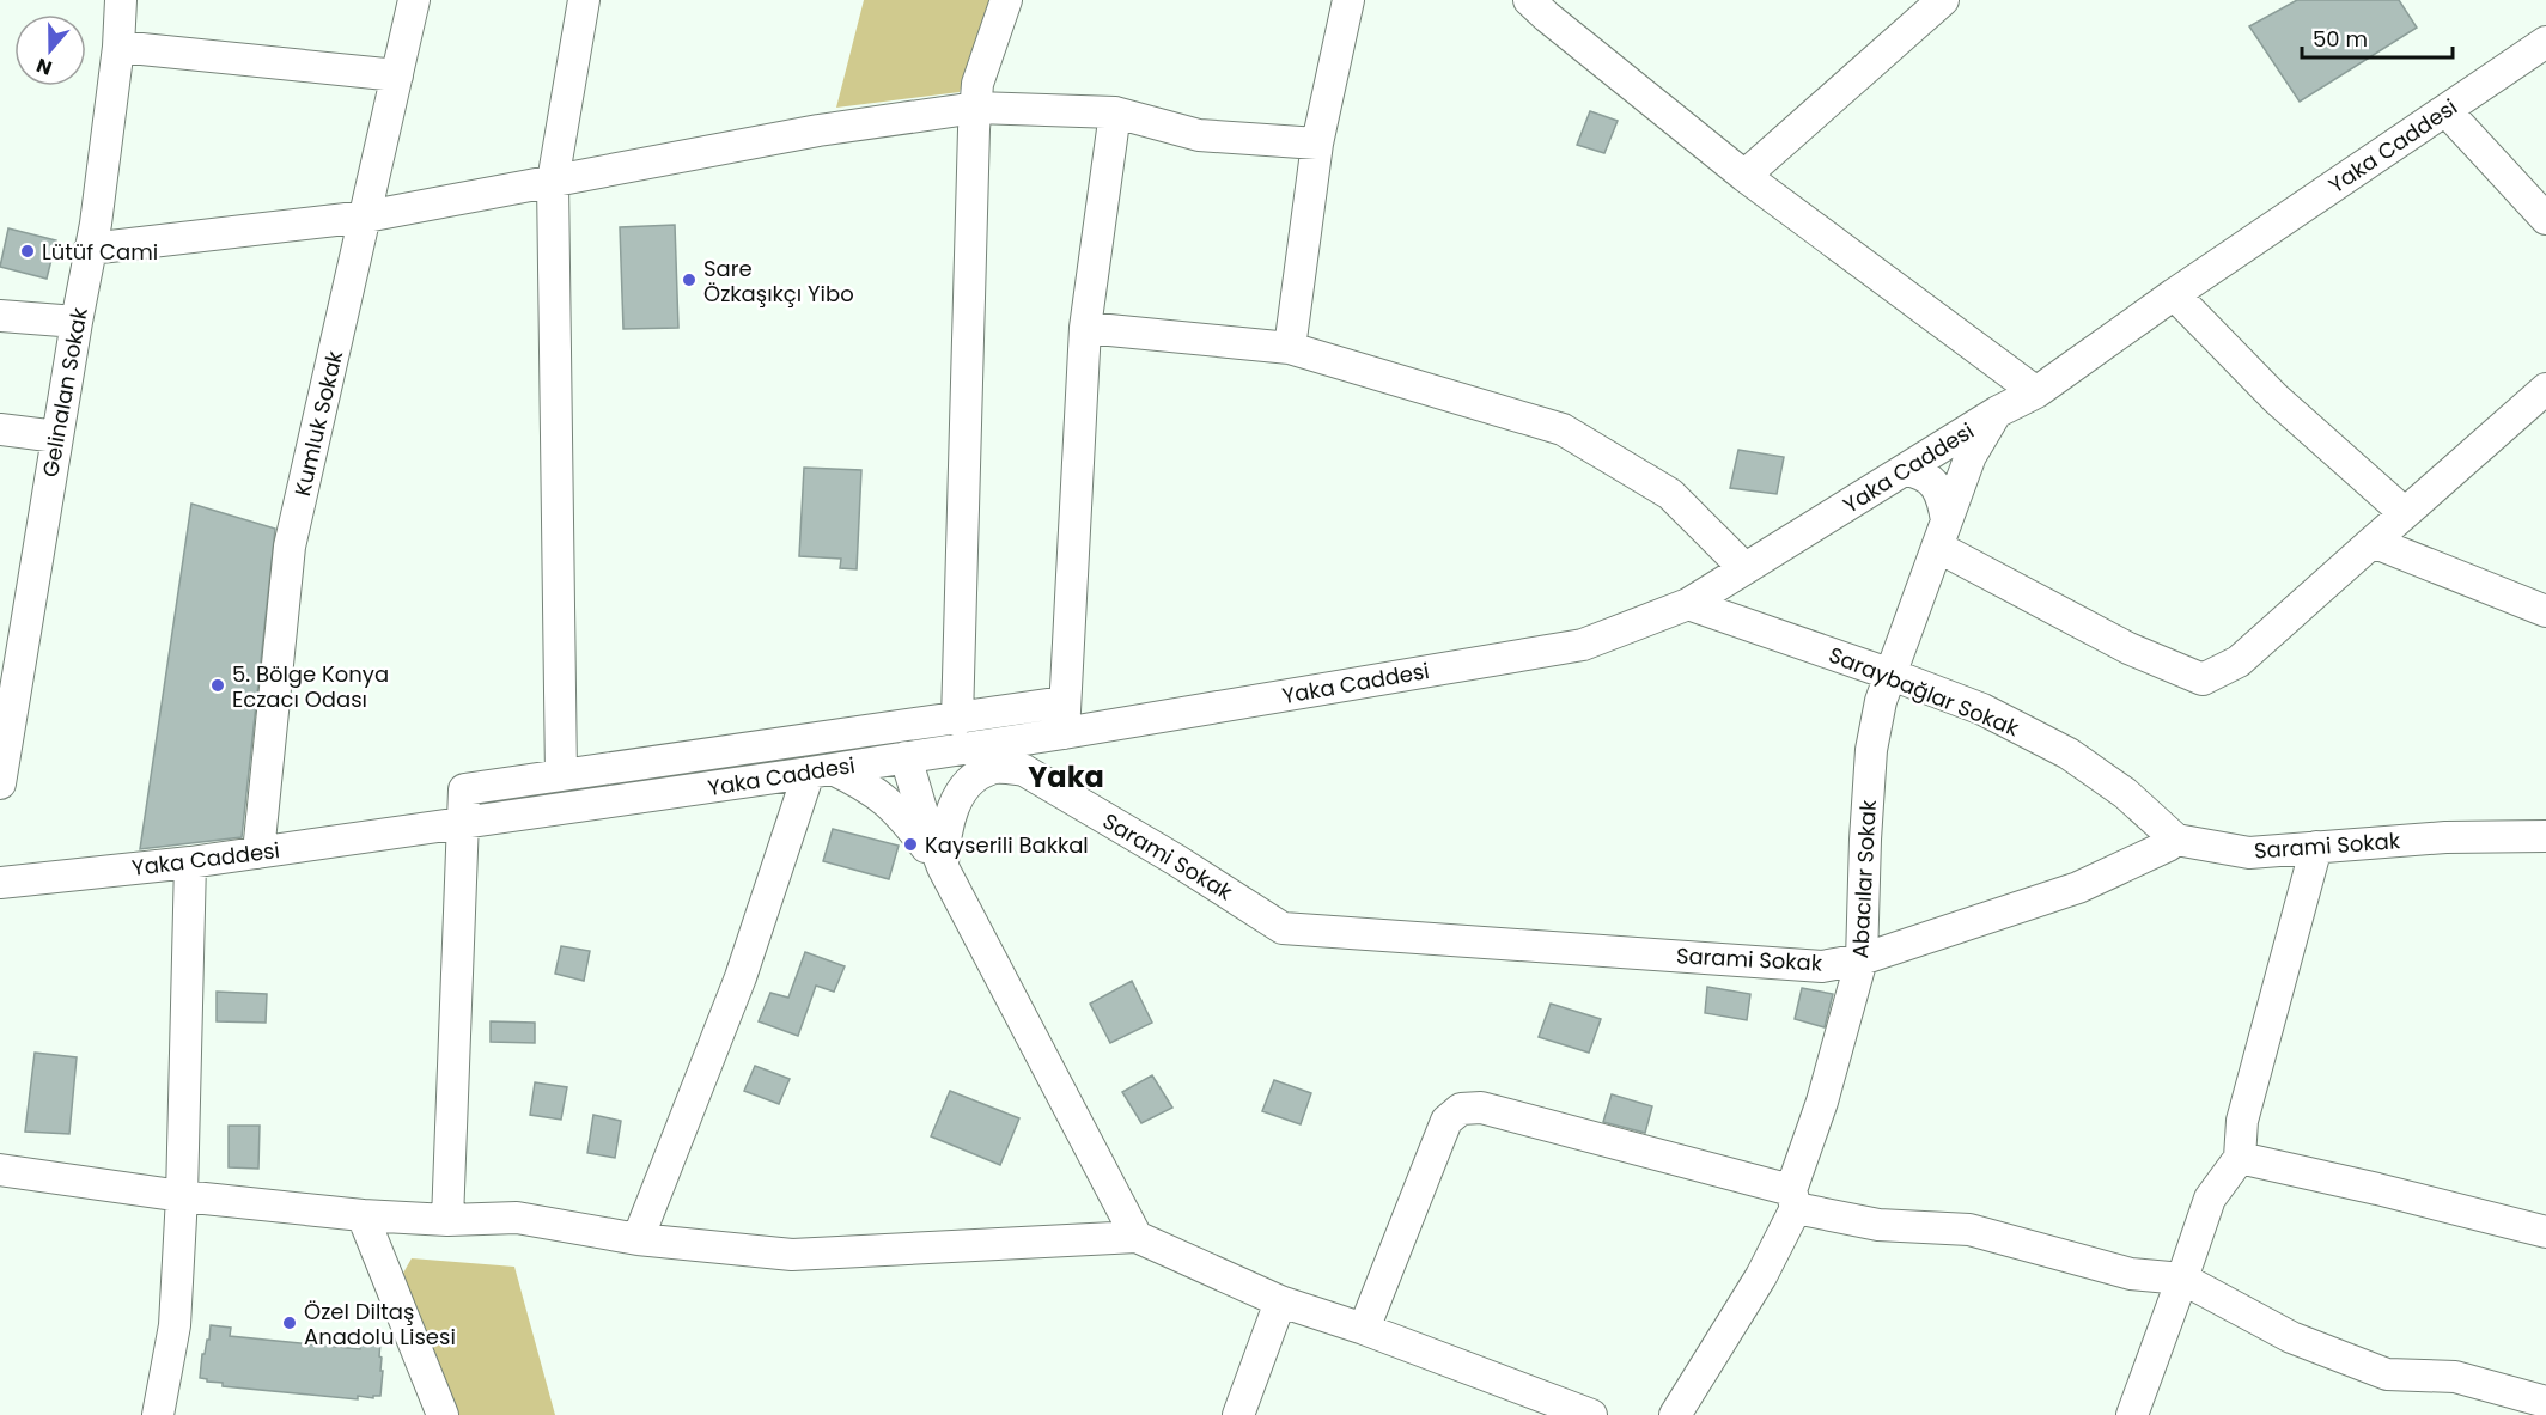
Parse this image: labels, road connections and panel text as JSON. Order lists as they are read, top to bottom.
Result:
{
  "streets": {
    "street": [
      "Yaka Caddesi",
      "Gelinalan Sokak",
      "Kumluk Sokak",
      "Saraybağlar Sokak",
      "Sarami Sokak",
      "Abacılar Sokak"
    ]
  },
  "crossings": [
    ["Yaka Caddesi", "Kumluk Sokak"],
    ["Yaka Caddesi", "Saraybağlar Sokak"],
    ["Yaka Caddesi", "Sarami Sokak"],
    ["Yaka Caddesi", "Abacılar Sokak"],
    ["Saraybağlar Sokak", "Sarami Sokak"],
    ["Saraybağlar Sokak", "Abacılar Sokak"],
    ["Sarami Sokak", "Abacılar Sokak"]
  ],
  "districts": ["Yaka"],
  "places": [
    "Lütüf Cami",
    "Sare Özkaşıkçı Yibo",
    "5. Bölge Konya Eczacı Odası",
    "Kayserili Bakkal",
    "Özel Diltaş Anadolu Lisesi"
  ],
  "scale_bar": "50 m",
  "north": "bottom"
}
